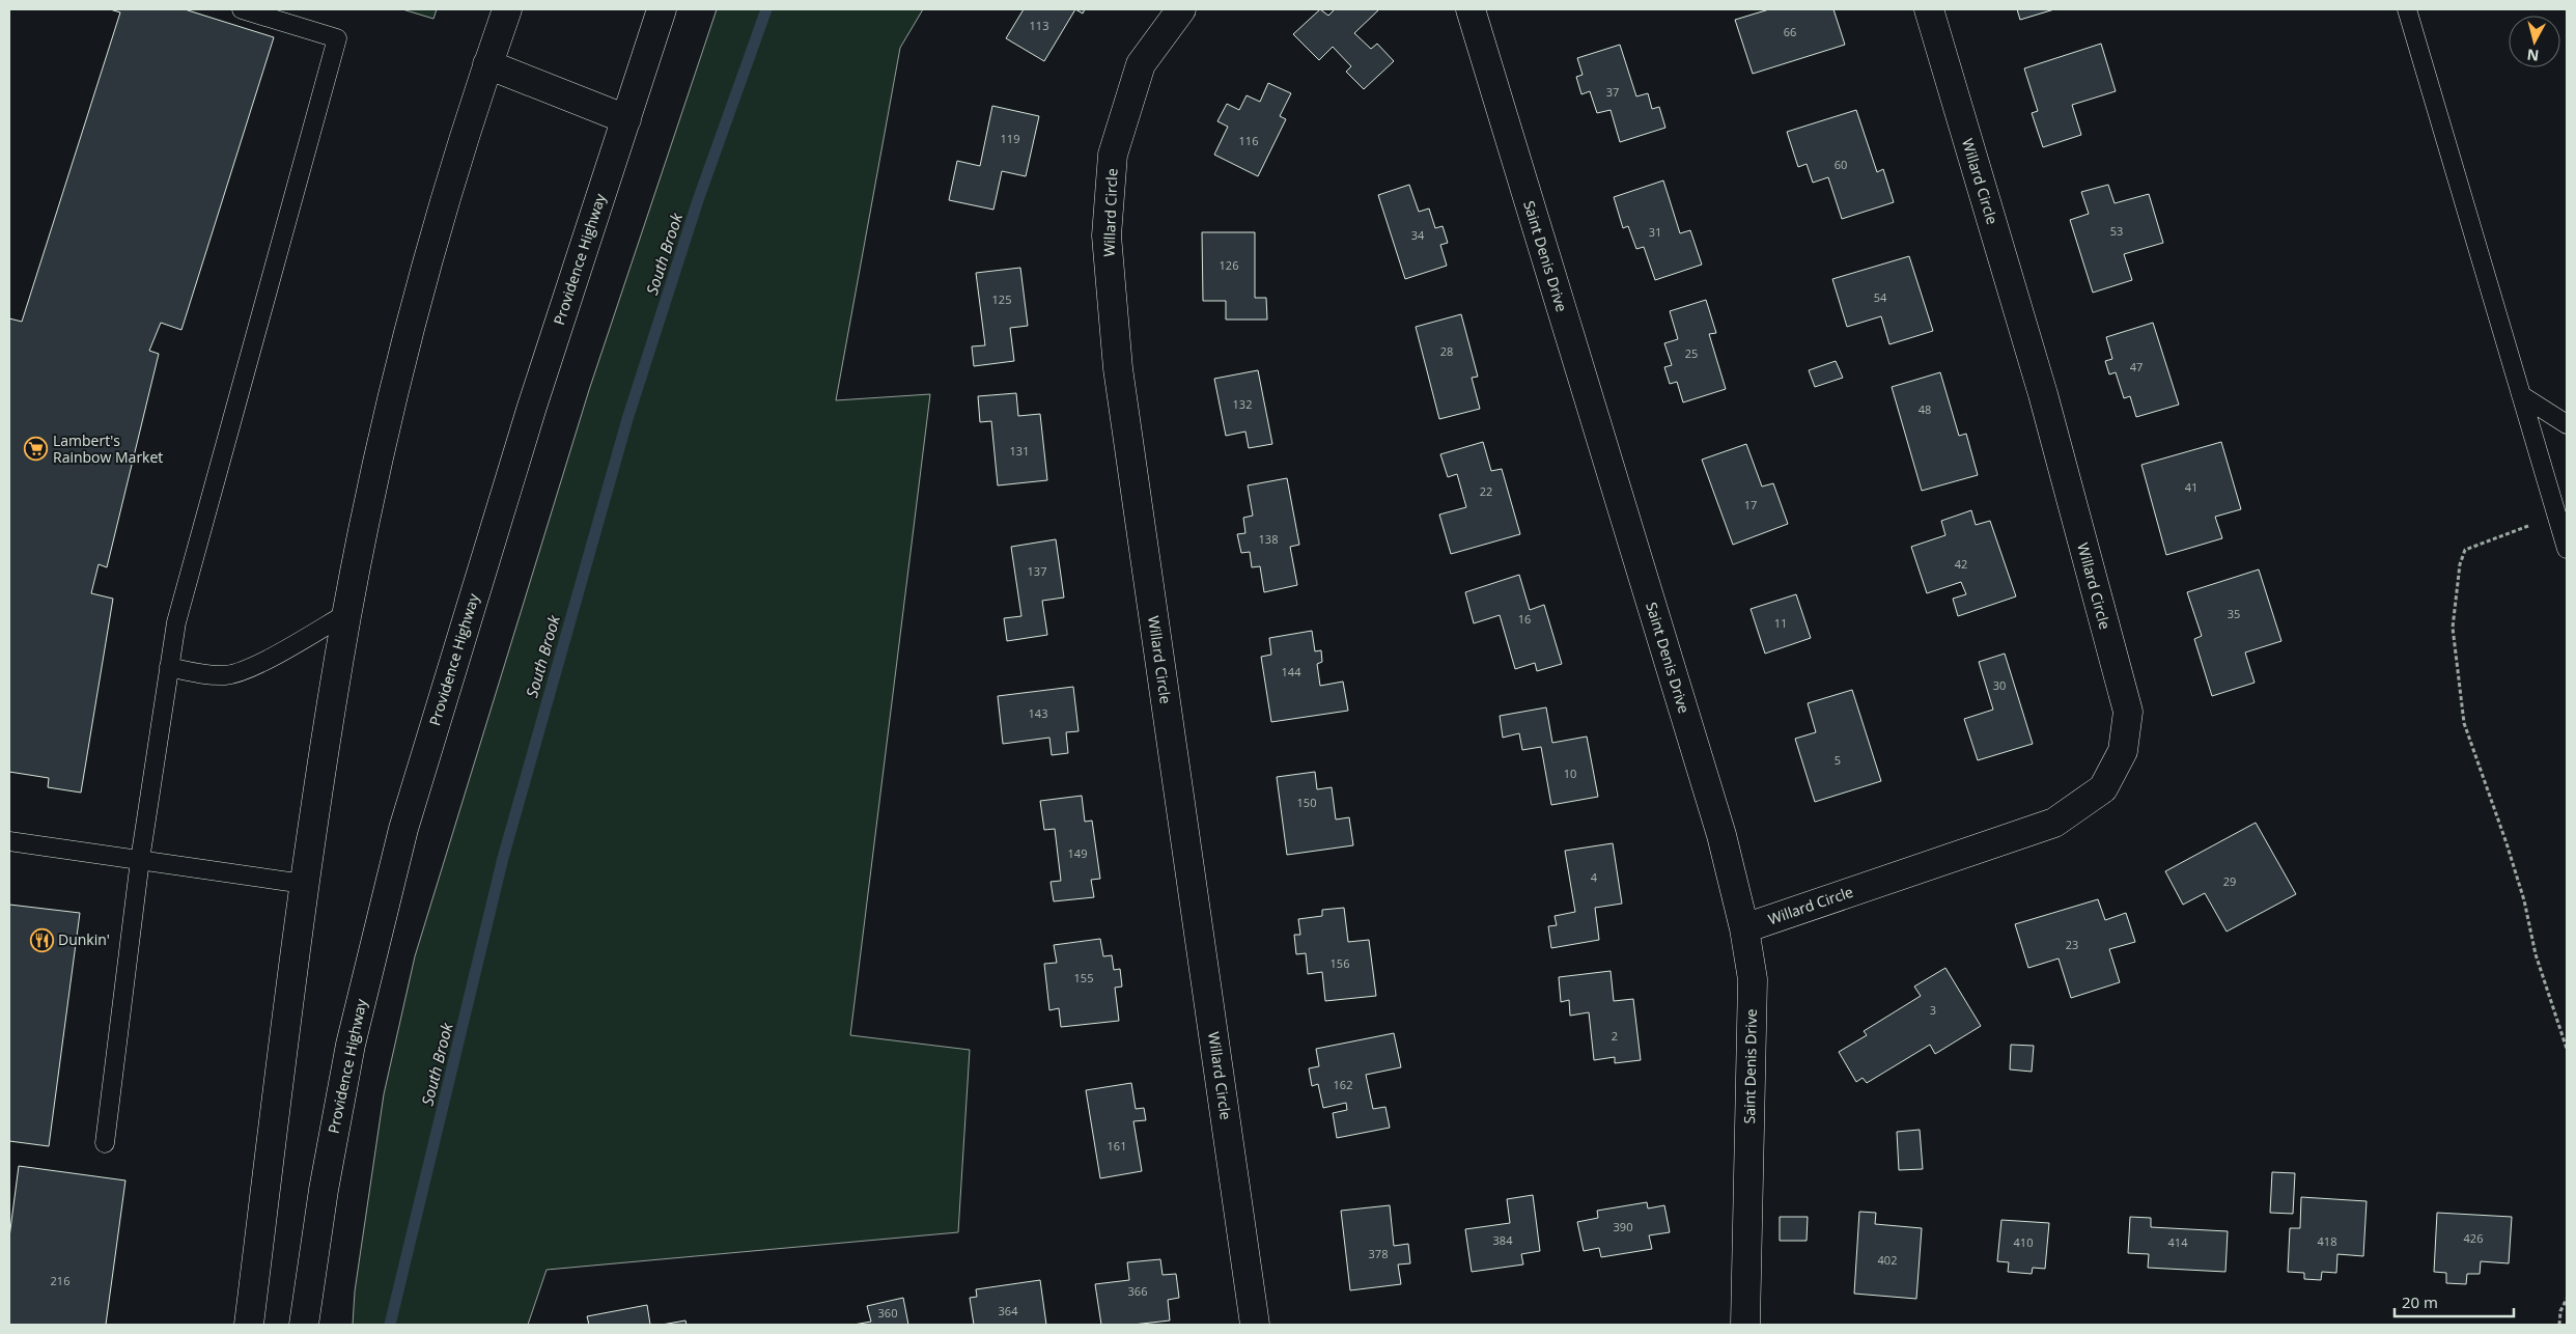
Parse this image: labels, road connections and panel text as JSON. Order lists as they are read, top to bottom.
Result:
{
  "streets": {
    "street": ["Willard Circle", "Saint Denis Drive", "Providence Highway"]
  },
  "crossings": [
    ["Willard Circle", "Saint Denis Drive"]
  ],
  "water": ["South Brook"],
  "places": {
    "supermarket": ["Lambert's Rainbow Market"],
    "restaurant": ["Dunkin'"]
  },
  "house_numbers": [
    "113",
    "66",
    "37",
    "119",
    "116",
    "60",
    "53",
    "31",
    "34",
    "126",
    "54",
    "125",
    "28",
    "25",
    "47",
    "132",
    "48",
    "131",
    "41",
    "22",
    "17",
    "138",
    "42",
    "137",
    "35",
    "16",
    "11",
    "144",
    "30",
    "143",
    "5",
    "10",
    "150",
    "149",
    "4",
    "29",
    "23",
    "156",
    "155",
    "3",
    "2",
    "162",
    "161",
    "390",
    "426",
    "384",
    "418",
    "410",
    "414",
    "378",
    "402",
    "216",
    "366",
    "364",
    "360"
  ],
  "scale_bar": "20 m",
  "north": "bottom"
}
